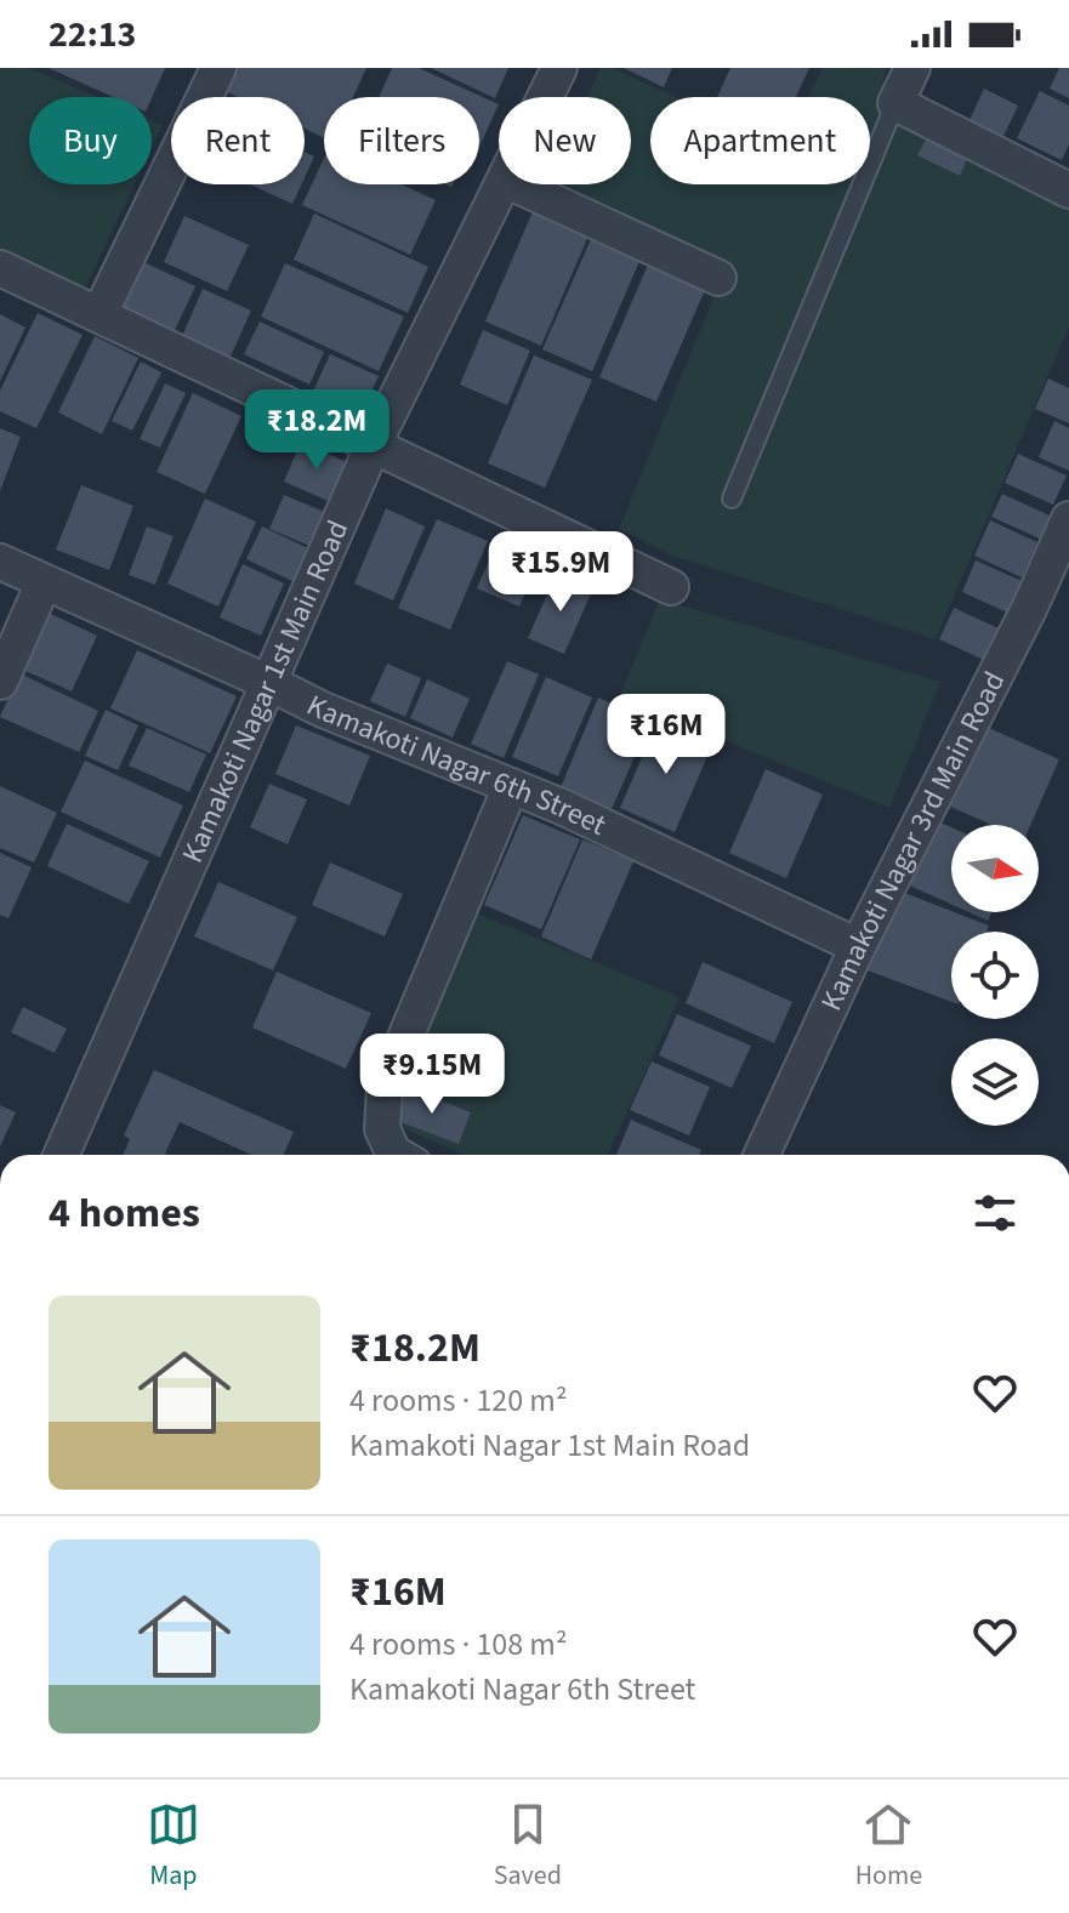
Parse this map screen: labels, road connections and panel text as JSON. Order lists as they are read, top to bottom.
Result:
{
  "streets": {
    "street": ["Kamakoti Nagar 1st Main Road", "Kamakoti Nagar 6th Street", "Kamakoti Nagar 3rd Main Road"]
  },
  "crossings": [
    ["Kamakoti Nagar 1st Main Road", "Kamakoti Nagar 6th Street"],
    ["Kamakoti Nagar 6th Street", "Kamakoti Nagar 3rd Main Road"]
  ],
  "north": "right",
  "page": {
    "status": "22:13",
    "chip": [
      "Buy",
      "Rent",
      "Filters",
      "New",
      "Apartment"
    ],
    "price": [
      "₹18.2M",
      "₹15.9M",
      "₹16M",
      "₹9.15M"
    ],
    "heading": "4 homes",
    "list": [
      {
        "name": "₹18.2M",
        "note": "4 rooms · 120 m² · Kamakoti Nagar 1st Main Road"
      },
      {
        "name": "₹16M",
        "note": "4 rooms · 108 m² · Kamakoti Nagar 6th Street"
      }
    ],
    "tabs": ["Map", "Saved", "Home"]
  }
}
